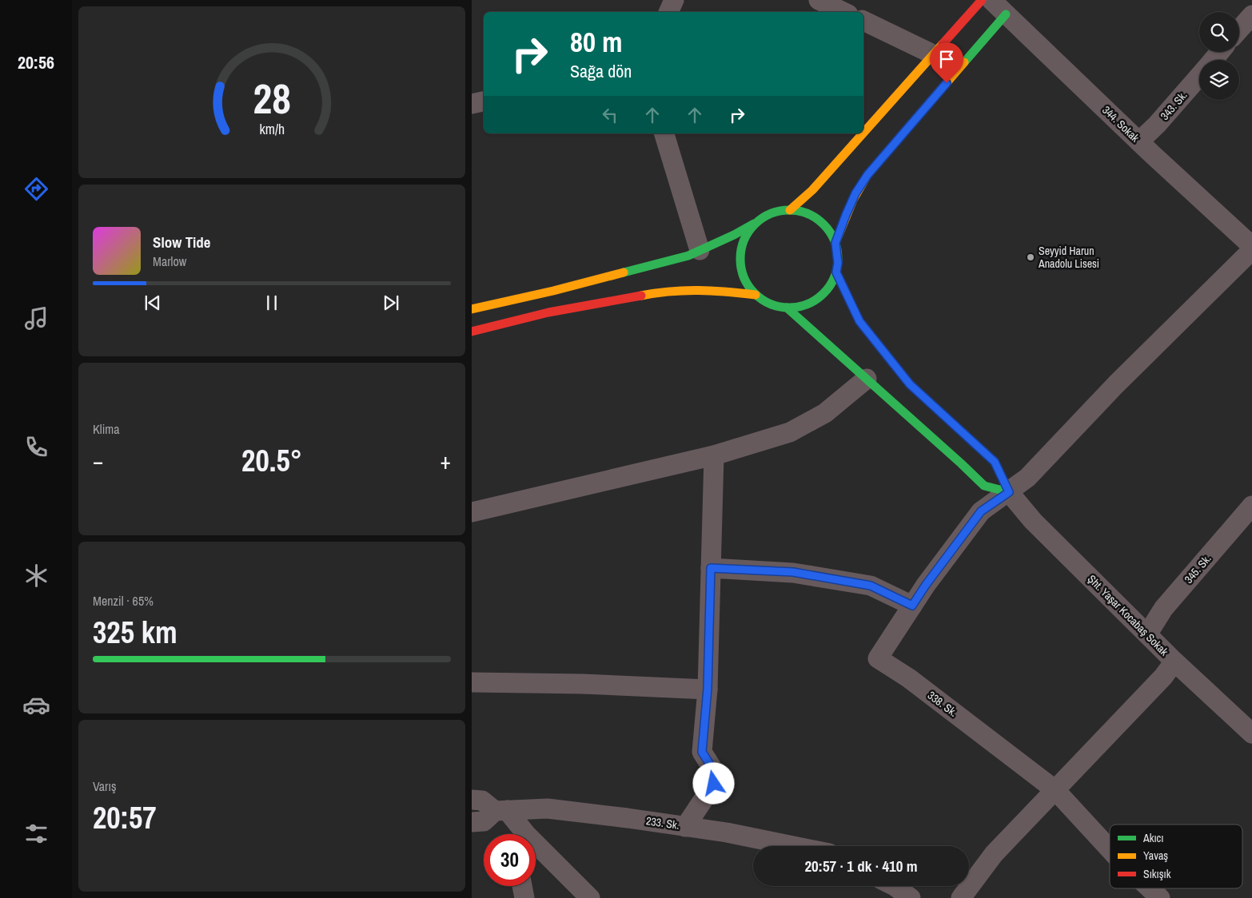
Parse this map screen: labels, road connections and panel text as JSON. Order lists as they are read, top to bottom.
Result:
{
  "streets": {
    "street": [
      "343. Sk.",
      "344. Sokak",
      "345. Sk.",
      "Şht. Yaşar Kocabaş Sokak",
      "338. Sk.",
      "233. Sk."
    ]
  },
  "crossings": [
    ["343. Sk.", "344. Sokak"],
    ["345. Sk.", "Şht. Yaşar Kocabaş Sokak"],
    ["Şht. Yaşar Kocabaş Sokak", "338. Sk."]
  ],
  "places": ["Seyyid Harun Anadolu Lisesi"],
  "legend": ["Akıcı", "Yavaş", "Sıkışık"],
  "page": {
    "tabs": "20:56",
    "turn": ["80 m", "Sağa dön"],
    "song": ["Slow Tide", "Marlow"],
    "tile": [
      "Klima",
      ["Menzil · 65%", "325 km"],
      ["Varış", "20:57"]
    ],
    "heat": ["−", "20.5°", "+"],
    "limit": "30",
    "trip": "20:57 · 1 dk · 410 m",
    "gauge": ["28", "km/h"]
  }
}
